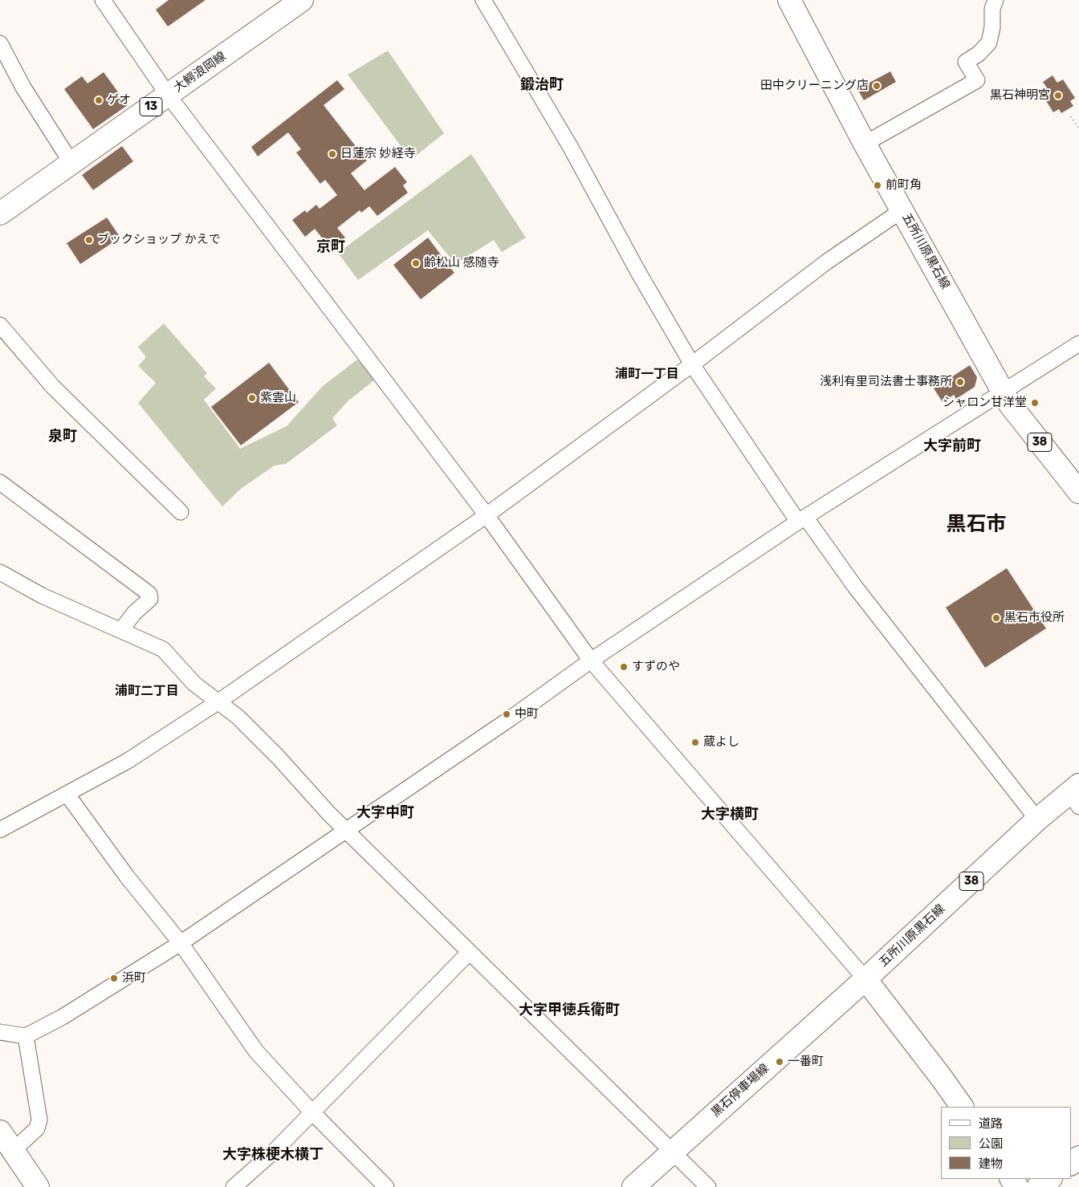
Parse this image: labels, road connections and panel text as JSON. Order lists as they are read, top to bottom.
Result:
{
  "streets": {
    "main road": [
      "大鰐浪岡線",
      "13",
      "五所川原黒石線",
      "38",
      "黒石停車場線"
    ]
  },
  "crossings": [
    ["五所川原黒石線", "黒石停車場線"]
  ],
  "districts": [
    "鍛治町",
    "京町",
    "浦町一丁目",
    "泉町",
    "大字前町",
    "黒石市",
    "浦町二丁目",
    "大字中町",
    "大字横町",
    "大字甲徳兵衛町",
    "大字株梗木横丁"
  ],
  "places": [
    "田中クリーニング店",
    "黒石神明宮",
    "ゲオ",
    "日蓮宗 妙経寺",
    "前町角",
    "ブックショップ かえで",
    "齢松山 感随寺",
    "浅利有里司法書士事務所",
    "紫雲山",
    "シャロン甘洋堂",
    "黒石市役所",
    "すずのや",
    "中町",
    "蔵よし",
    "浜町",
    "一番町"
  ],
  "legend": ["道路", "公園", "建物"]
}
